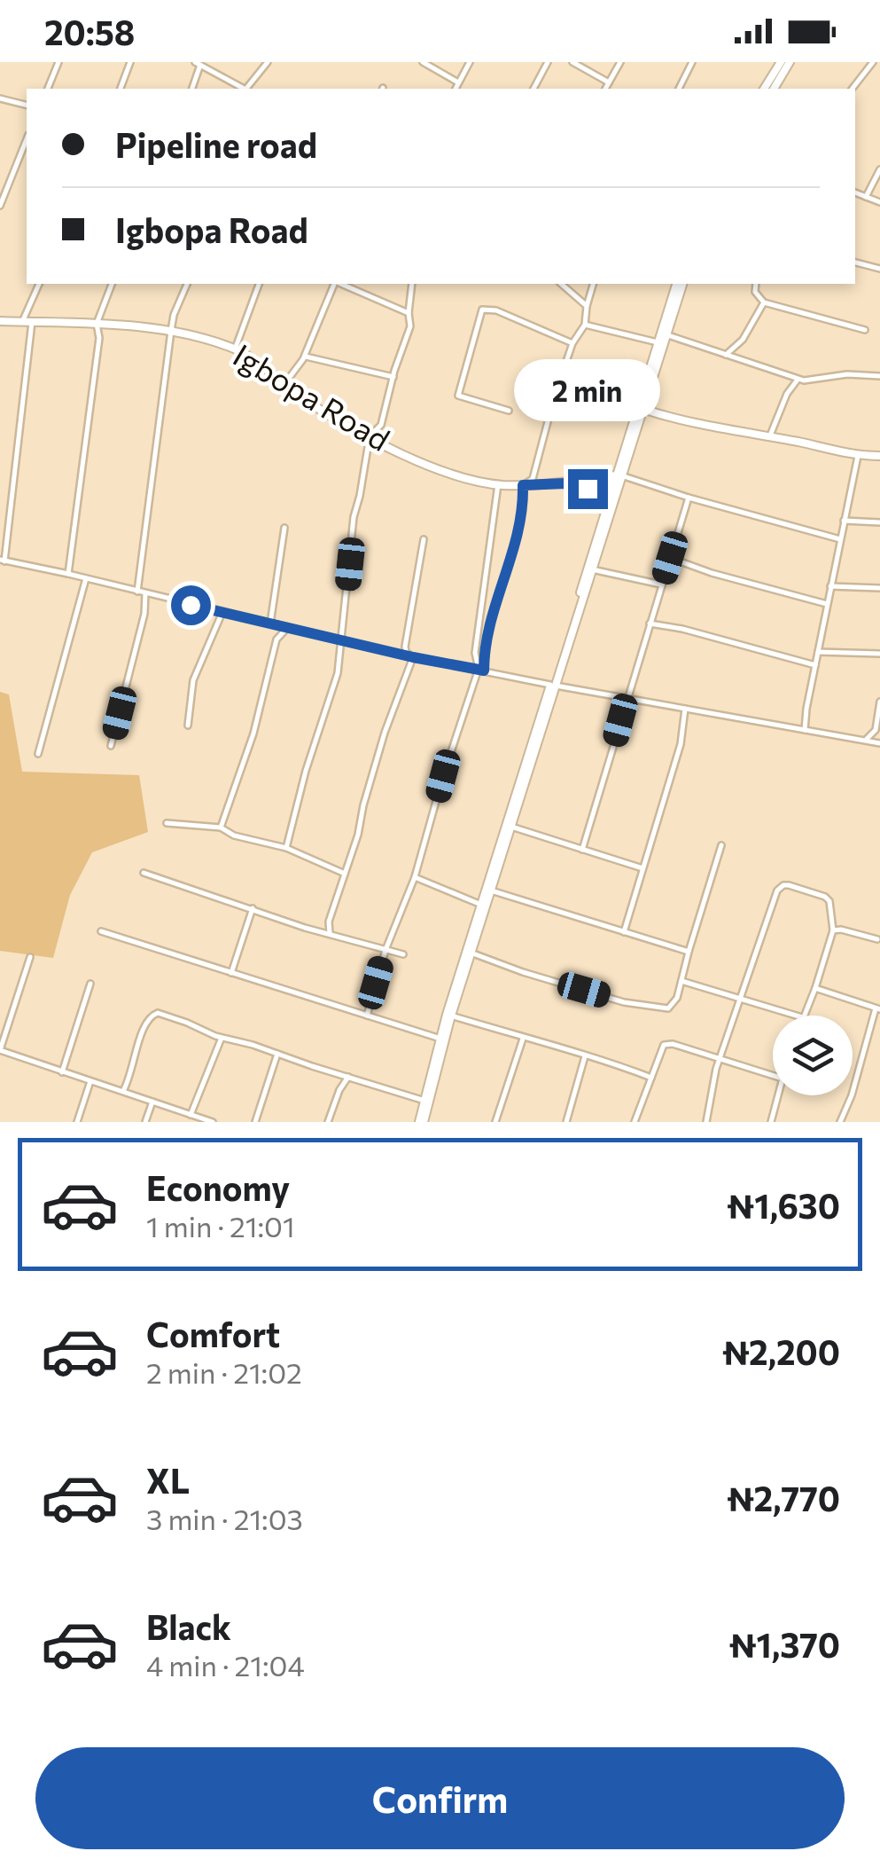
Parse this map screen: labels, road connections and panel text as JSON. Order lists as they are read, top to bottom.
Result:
{
  "streets": {
    "main road": ["Igbopa Road"]
  },
  "page": {
    "status": "20:58",
    "banner": ["Pipeline road", "Igbopa Road"],
    "bubble": "2 min",
    "list": [
      {
        "name": "Economy",
        "note": "1 min · 21:01",
        "value": "₦1,630"
      },
      {
        "name": "Comfort",
        "note": "2 min · 21:02",
        "value": "₦2,200"
      },
      {
        "name": "XL",
        "note": "3 min · 21:03",
        "value": "₦2,770"
      },
      {
        "name": "Black",
        "note": "4 min · 21:04",
        "value": "₦1,370"
      }
    ],
    "buttons": "Confirm"
  }
}
